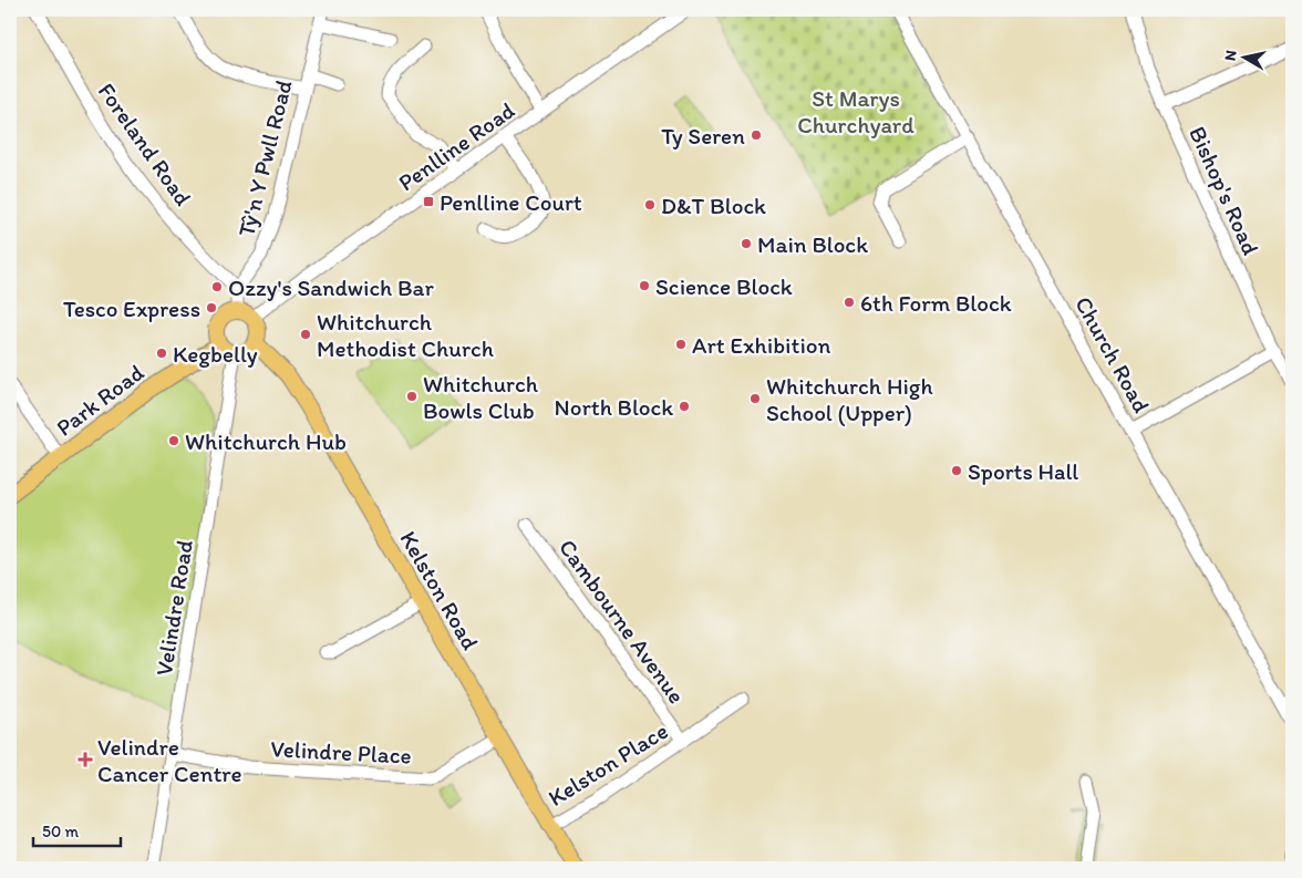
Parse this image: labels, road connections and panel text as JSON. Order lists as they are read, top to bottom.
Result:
{
  "streets": {
    "main road": ["Park Road", "Kelston Road"],
    "street": [
      "Foreland Road",
      "Penlline Road",
      "Tŷ'n Y Pwll Road",
      "Bishop's Road",
      "Church Road",
      "Velindre Road",
      "Cambourne Avenue",
      "Velindre Place",
      "Kelston Place"
    ]
  },
  "crossings": [
    ["Foreland Road", "Tŷ'n Y Pwll Road"],
    ["Penlline Road", "Park Road"],
    ["Penlline Road", "Kelston Road"],
    ["Penlline Road", "Velindre Road"],
    ["Park Road", "Kelston Road"],
    ["Park Road", "Velindre Road"],
    ["Kelston Road", "Velindre Road"],
    ["Kelston Road", "Velindre Place"],
    ["Kelston Road", "Kelston Place"],
    ["Velindre Road", "Velindre Place"],
    ["Cambourne Avenue", "Kelston Place"]
  ],
  "parks": ["St Marys Churchyard"],
  "places": {
    "other": [
      "Ty Seren",
      "D&T Block",
      "Main Block",
      "Science Block",
      "Ozzy's Sandwich Bar",
      "6th Form Block",
      "Tesco Express",
      "Whitchurch Methodist Church",
      "Art Exhibition",
      "Kegbelly",
      "Whitchurch Bowls Club",
      "Whitchurch High School (Upper)",
      "North Block",
      "Whitchurch Hub",
      "Sports Hall"
    ],
    "transit": ["Penlline Court"],
    "health": ["Velindre Cancer Centre"]
  },
  "scale_bar": "50 m",
  "north": "left"
}
